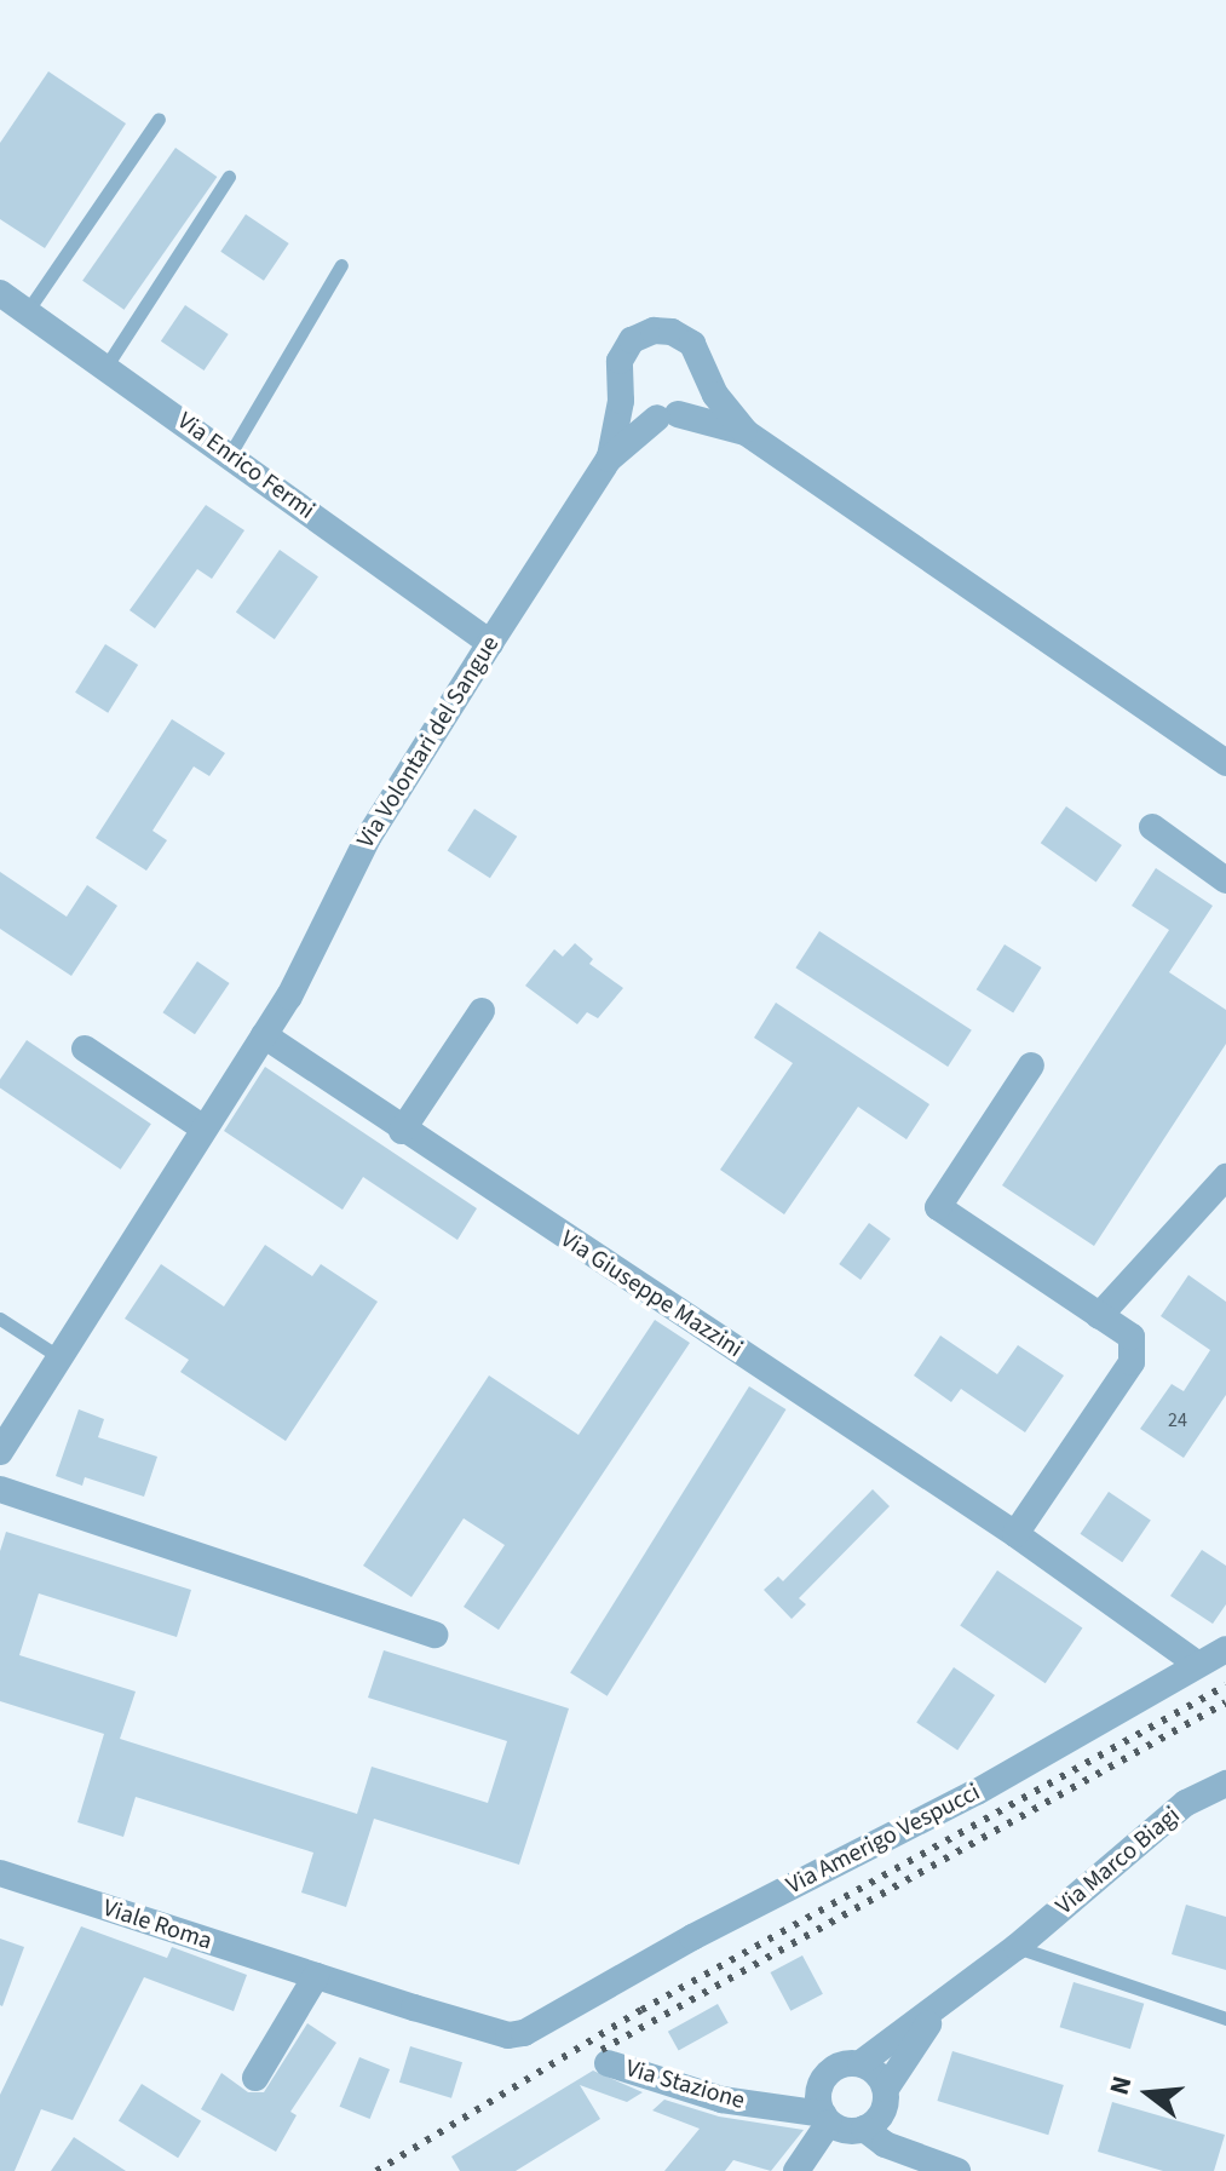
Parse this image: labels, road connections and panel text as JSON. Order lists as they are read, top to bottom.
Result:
{
  "streets": {
    "street": [
      "Via Enrico Fermi",
      "Via Volontari del Sangue",
      "Via Giuseppe Mazzini",
      "Via Amerigo Vespucci",
      "Via Marco Biagi",
      "Viale Roma",
      "Via Stazione"
    ]
  },
  "crossings": [
    ["Via Enrico Fermi", "Via Volontari del Sangue"],
    ["Via Volontari del Sangue", "Via Giuseppe Mazzini"],
    ["Via Giuseppe Mazzini", "Via Amerigo Vespucci"],
    ["Via Amerigo Vespucci", "Viale Roma"],
    ["Via Marco Biagi", "Via Stazione"]
  ],
  "house_numbers": ["24"],
  "north": "left"
}
